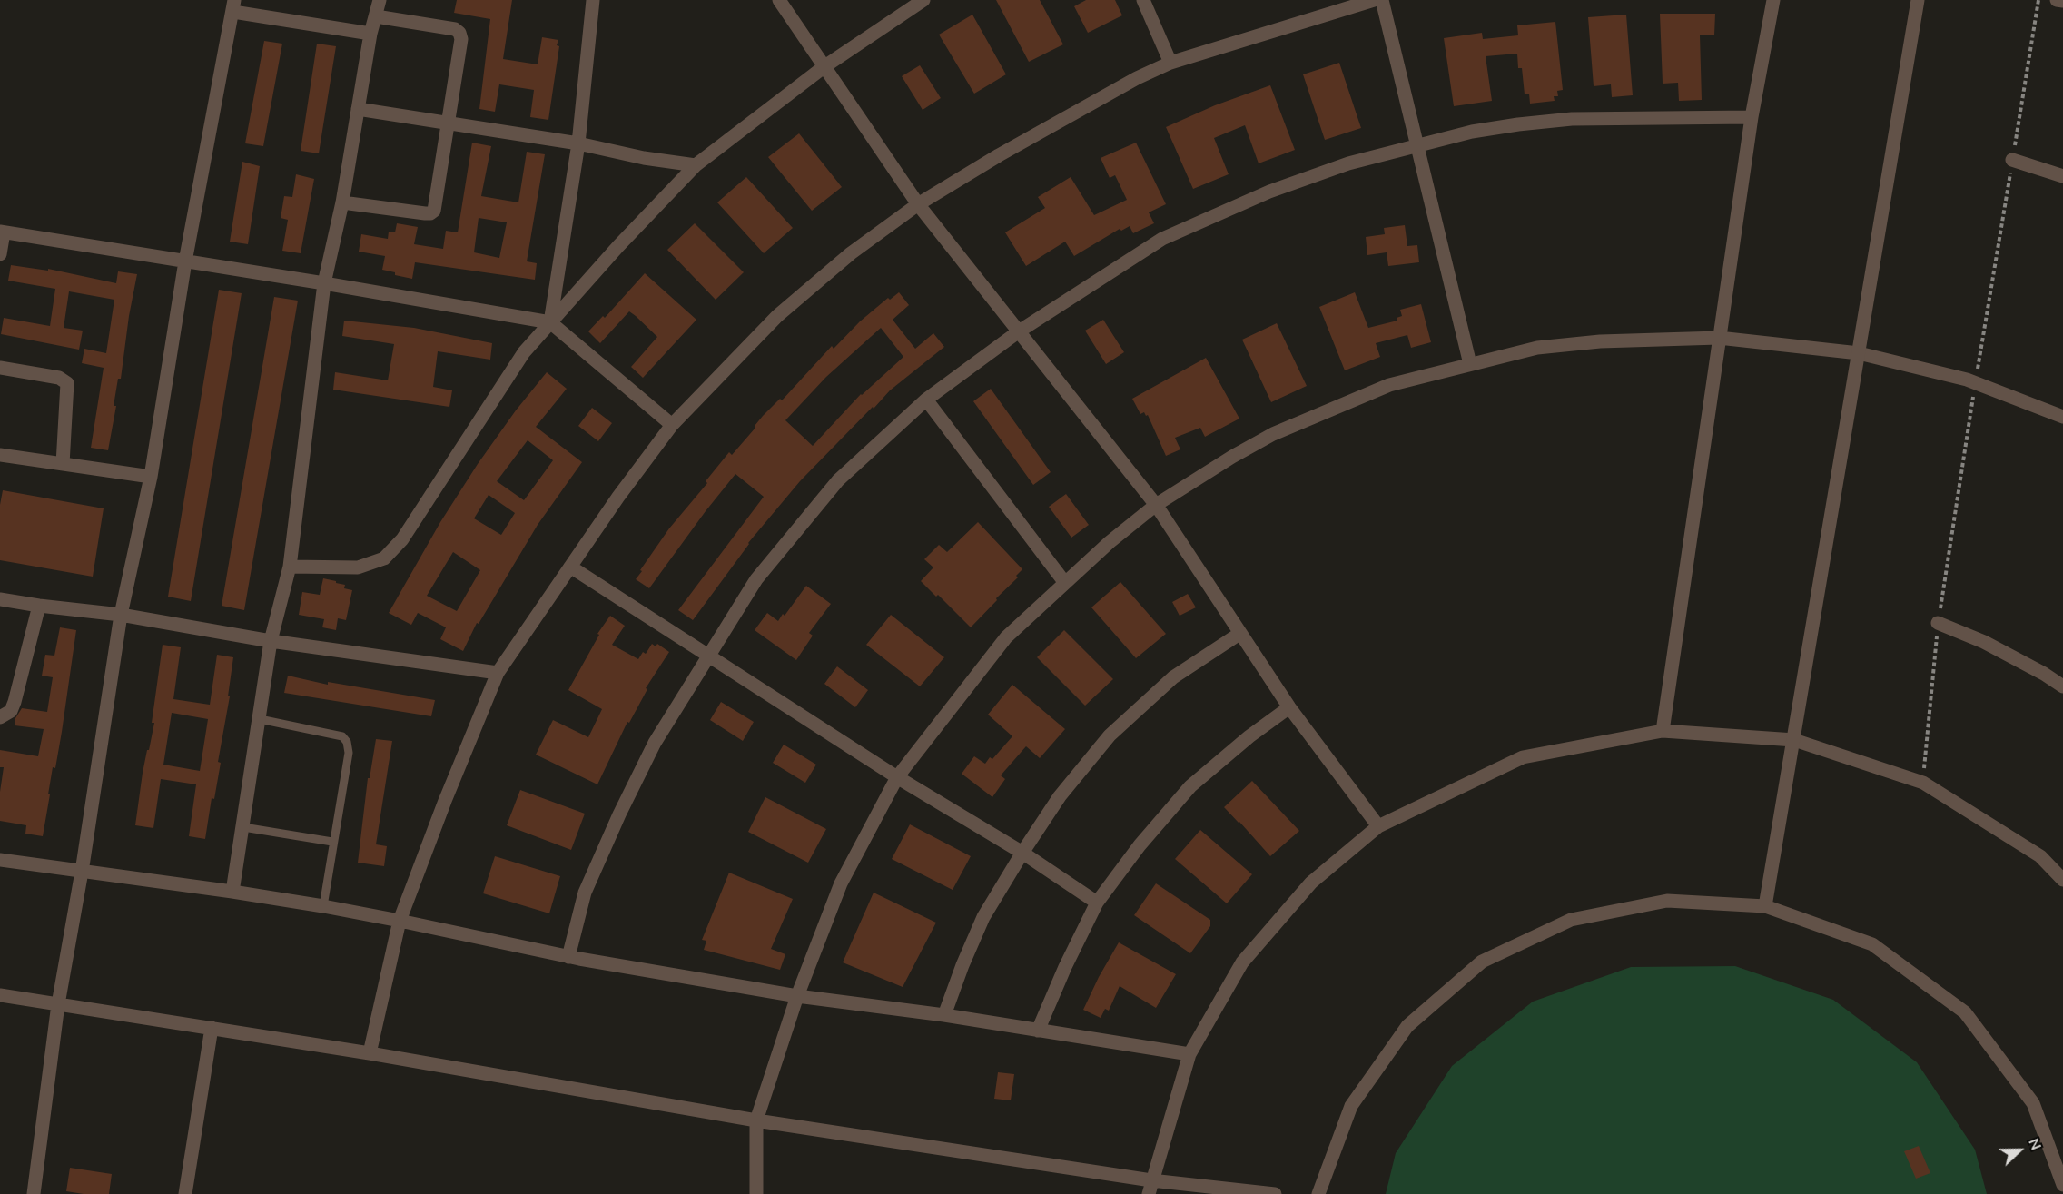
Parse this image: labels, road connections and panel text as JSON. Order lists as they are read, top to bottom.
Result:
{
  "north": "right"
}
